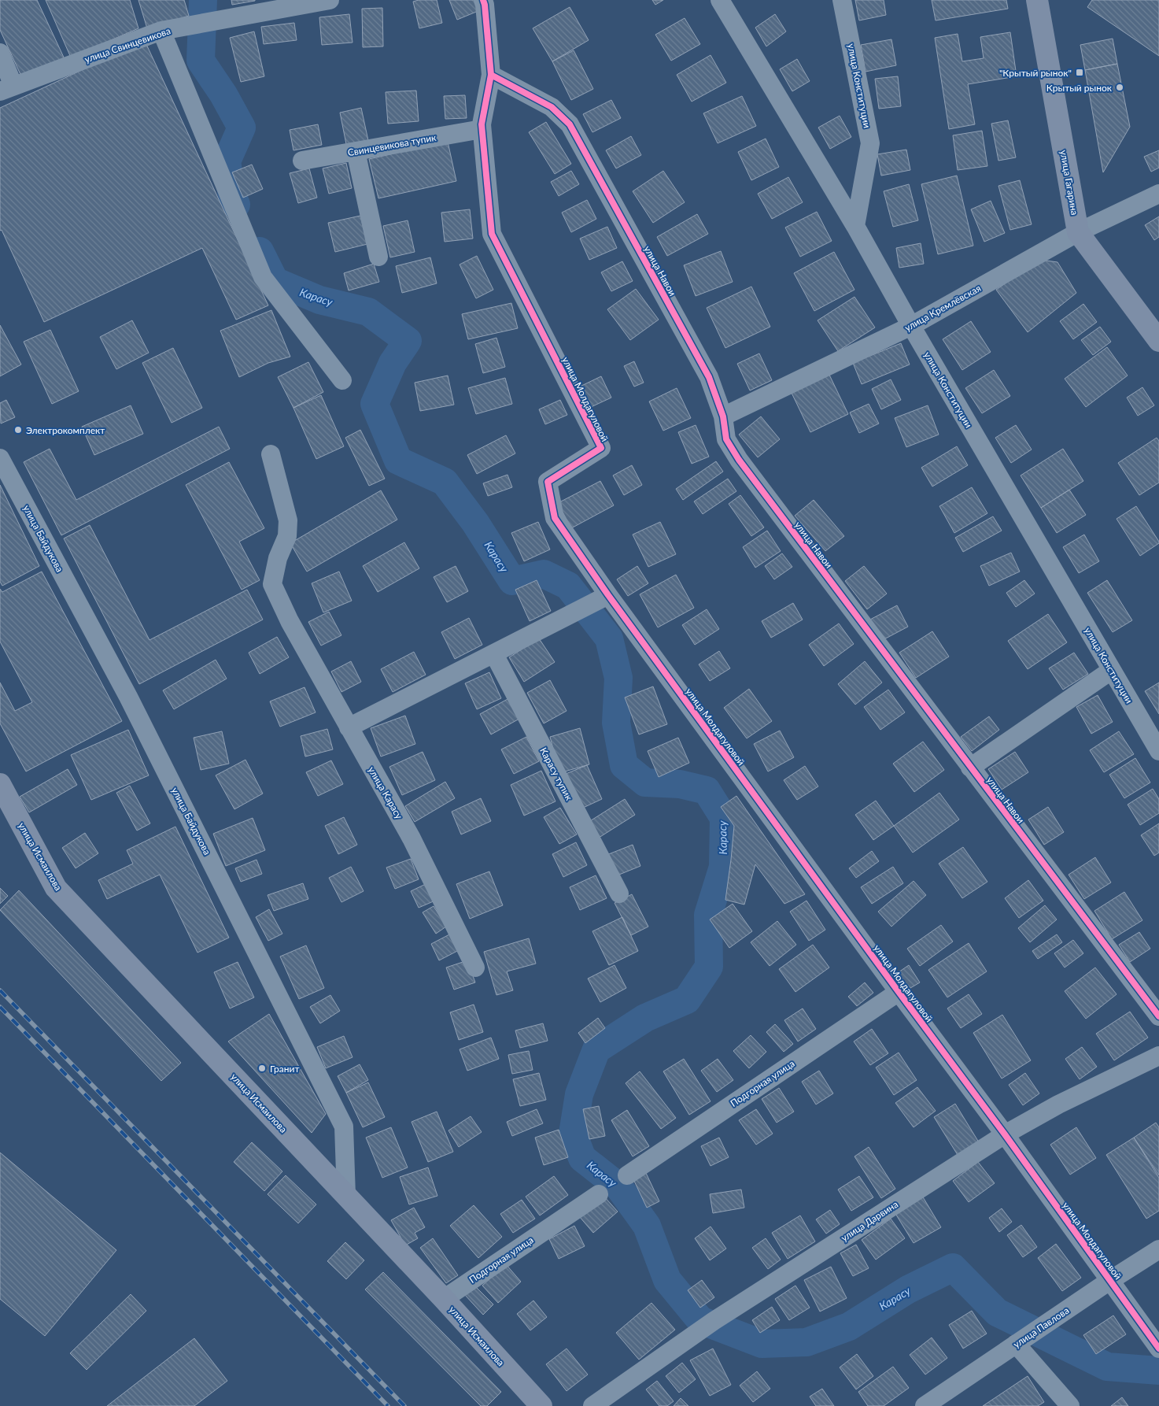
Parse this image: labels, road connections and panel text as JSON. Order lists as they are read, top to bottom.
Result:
{
  "streets": {
    "main road": ["улица Гагарина", "улица Исмаилова"],
    "street": [
      "улица Свинцевикова",
      "улица Конституции",
      "Свинцевикова тупик",
      "улица Навои",
      "улица Кремлёвская",
      "улица Молдагуловой",
      "улица Байдукова",
      "Карасу тупик",
      "улица Карасу",
      "Подгорная улица",
      "улица Дарвина",
      "улица Павлова"
    ]
  },
  "crossings": [
    ["улица Конституции", "улица Кремлёвская"],
    ["Свинцевикова тупик", "улица Молдагуловой"],
    ["улица Гагарина", "улица Кремлёвская"],
    ["улица Навои", "улица Кремлёвская"],
    ["улица Навои", "улица Молдагуловой"],
    ["улица Молдагуловой", "Подгорная улица"],
    ["улица Молдагуловой", "улица Дарвина"],
    ["улица Молдагуловой", "улица Павлова"],
    ["улица Байдукова", "улица Исмаилова"],
    ["улица Исмаилова", "Подгорная улица"]
  ],
  "water": ["Карасу"],
  "places": {
    "transit": ["\"Крытый рынок\""],
    "other": ["Крытый рынок", "Электрокомплект", "Гранит"]
  }
}
